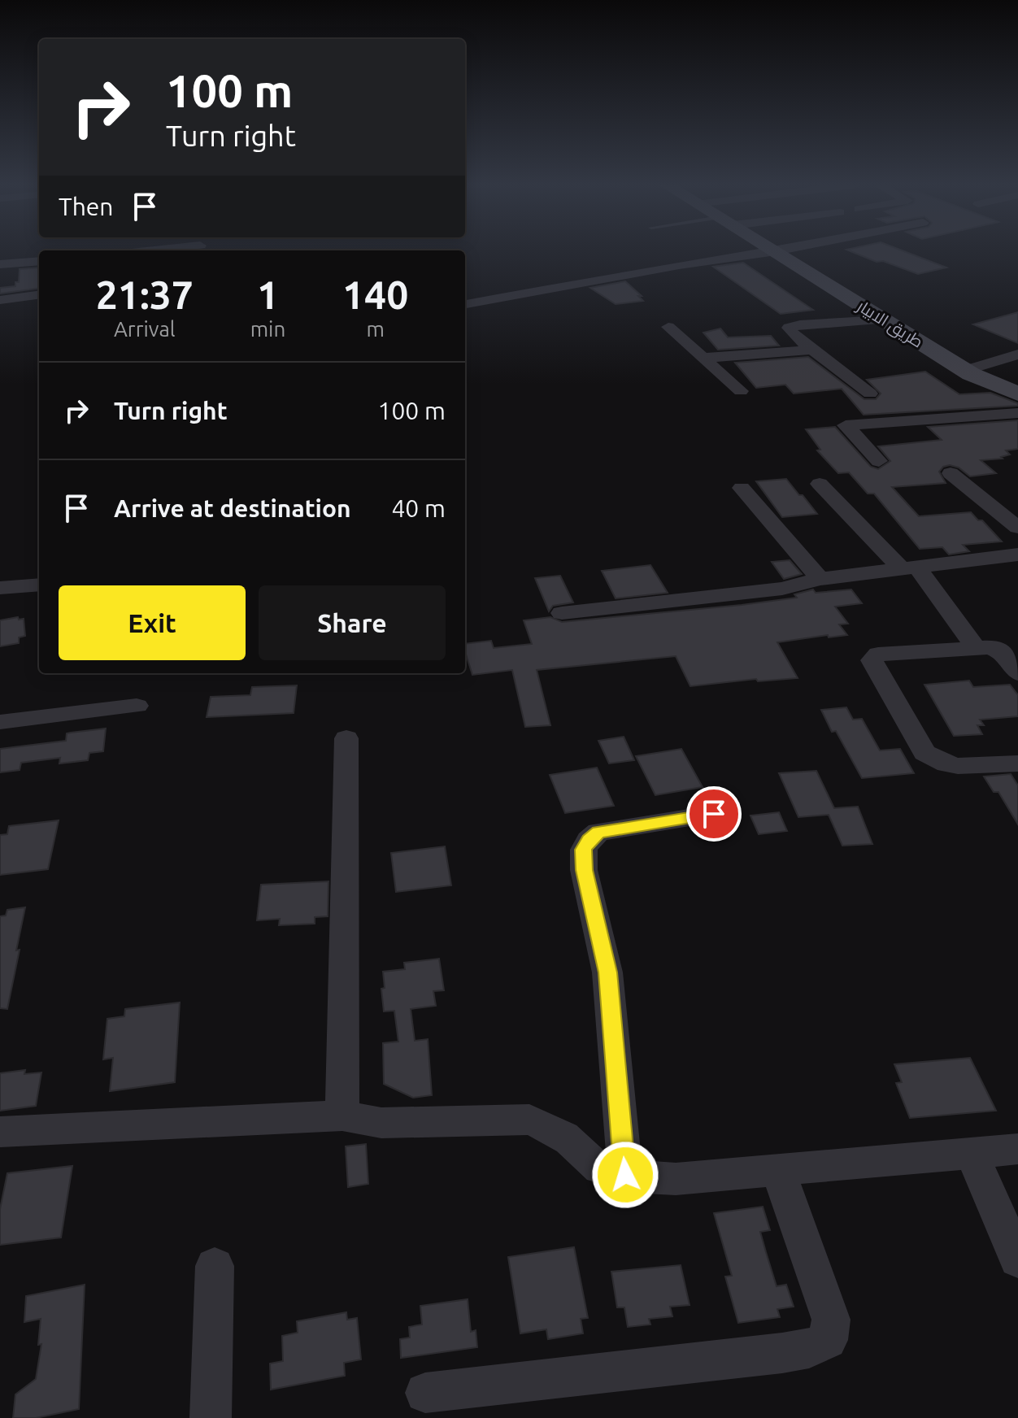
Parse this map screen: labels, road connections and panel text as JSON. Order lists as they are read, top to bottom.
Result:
{
  "streets": {
    "main road": ["طريق الابيار"]
  },
  "page": {
    "turn": ["100 m", "Turn right"],
    "then": "Then",
    "eta": [
      "21:37",
      "Arrival",
      "1",
      "min",
      "140",
      "m"
    ],
    "list": [
      {
        "name": "Turn right",
        "value": "100 m"
      },
      {
        "name": "Arrive at destination",
        "value": "40 m"
      }
    ],
    "buttons": ["Exit", "Share"]
  }
}
